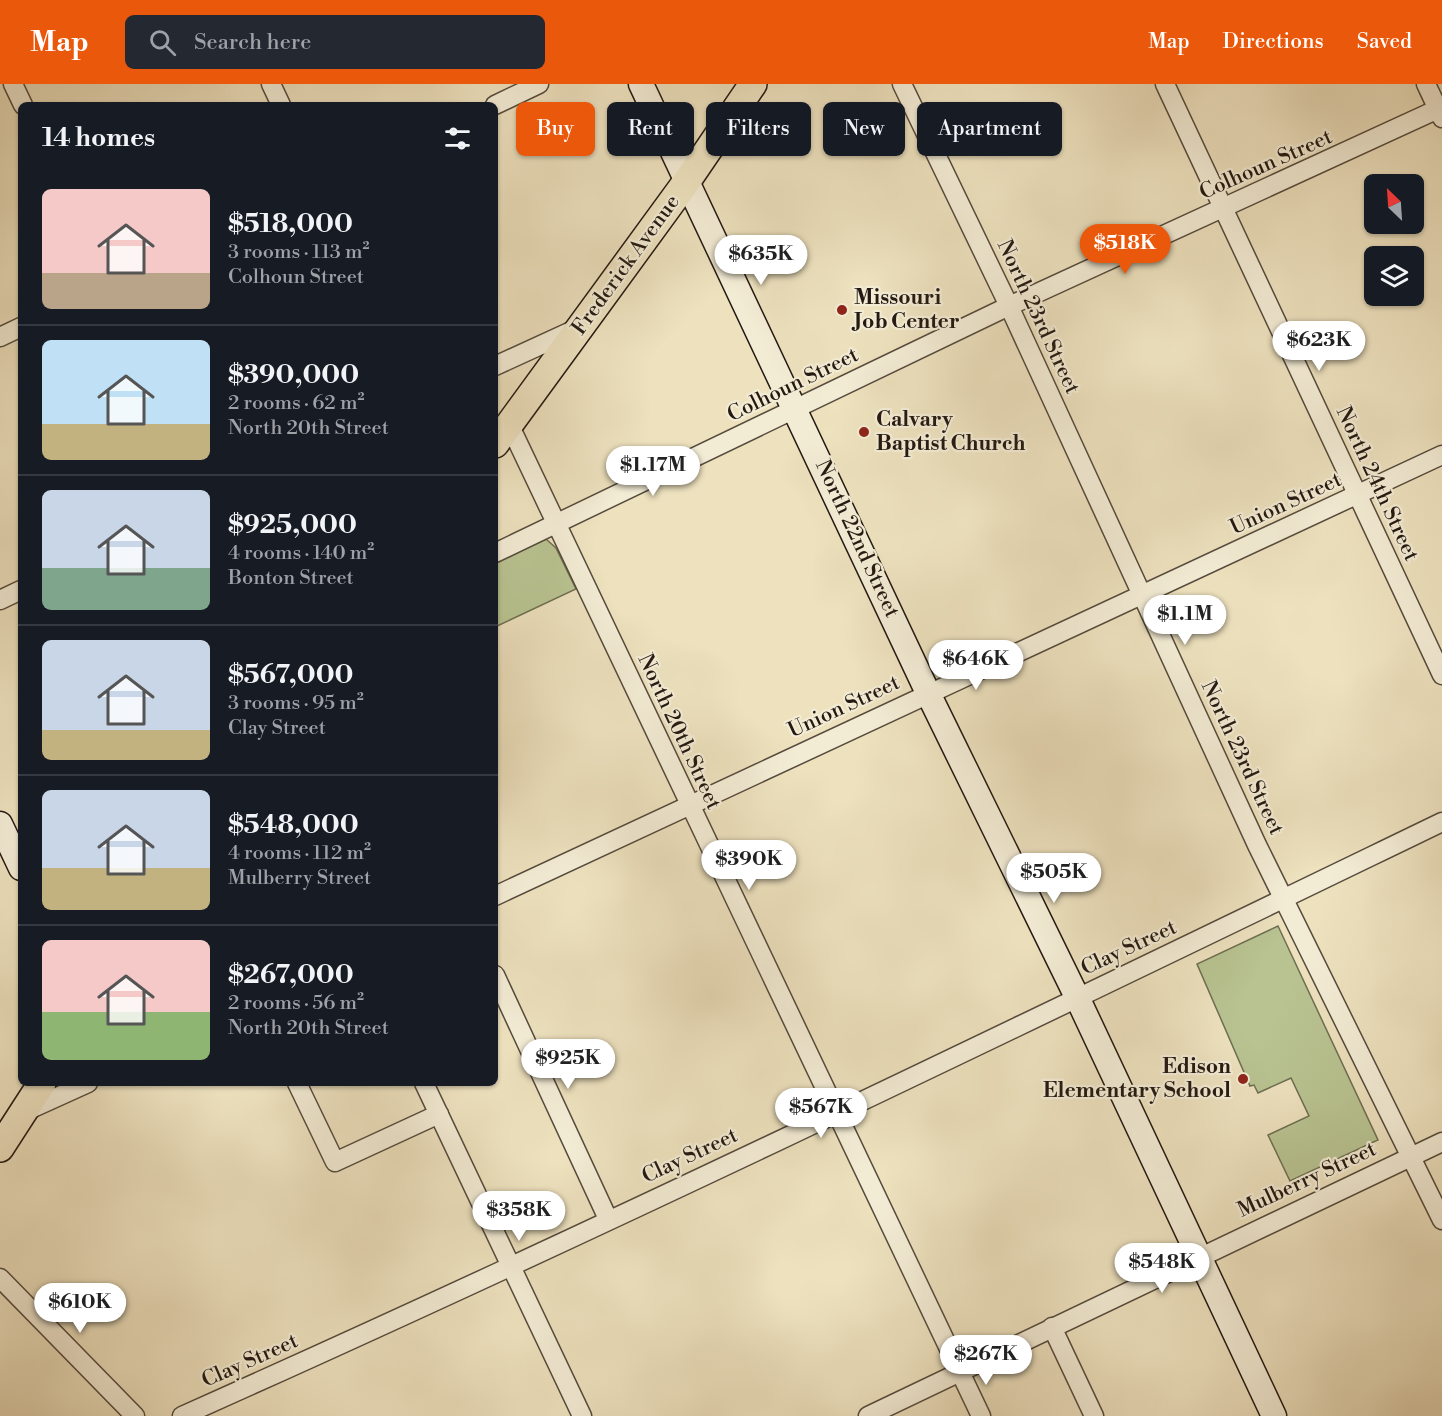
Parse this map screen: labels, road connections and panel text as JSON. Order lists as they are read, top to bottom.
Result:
{
  "streets": {
    "main road": ["Frederick Avenue", "North 22nd Street"],
    "street": [
      "Colhoun Street",
      "North 23rd Street",
      "North 24th Street",
      "Union Street",
      "North 20th Street",
      "Clay Street",
      "Mulberry Street"
    ]
  },
  "crossings": [
    ["Colhoun Street", "North 23rd Street"],
    ["Colhoun Street", "North 24th Street"],
    ["Colhoun Street", "North 22nd Street"],
    ["Colhoun Street", "North 20th Street"],
    ["Frederick Avenue", "North 22nd Street"],
    ["Frederick Avenue", "North 20th Street"],
    ["North 23rd Street", "Union Street"],
    ["North 23rd Street", "Clay Street"],
    ["North 23rd Street", "Mulberry Street"],
    ["North 24th Street", "Union Street"],
    ["Union Street", "North 22nd Street"],
    ["Union Street", "North 20th Street"],
    ["North 22nd Street", "Clay Street"],
    ["North 22nd Street", "Mulberry Street"],
    ["North 20th Street", "Clay Street"],
    ["North 20th Street", "Mulberry Street"]
  ],
  "places": ["Missouri Job Center", "Calvary Baptist Church", "Edison Elementary School"],
  "north": "top left",
  "page": {
    "header": "Map",
    "search": "Search here",
    "nav": ["Map", "Directions", "Saved"],
    "chip": [
      "Buy",
      "Rent",
      "Filters",
      "New",
      "Apartment"
    ],
    "heading": "14 homes",
    "list": [
      {
        "name": "$518,000",
        "note": "3 rooms · 113 m² · Colhoun Street"
      },
      {
        "name": "$390,000",
        "note": "2 rooms · 62 m² · North 20th Street"
      },
      {
        "name": "$925,000",
        "note": "4 rooms · 140 m² · Bonton Street"
      },
      {
        "name": "$567,000",
        "note": "3 rooms · 95 m² · Clay Street"
      },
      {
        "name": "$548,000",
        "note": "4 rooms · 112 m² · Mulberry Street"
      },
      {
        "name": "$267,000",
        "note": "2 rooms · 56 m² · North 20th Street"
      }
    ],
    "price": [
      "$518K",
      "$635K",
      "$623K",
      "$1.17M",
      "$1.1M",
      "$646K",
      "$390K",
      "$505K",
      "$925K",
      "$567K",
      "$358K",
      "$548K",
      "$610K",
      "$267K"
    ]
  }
}
